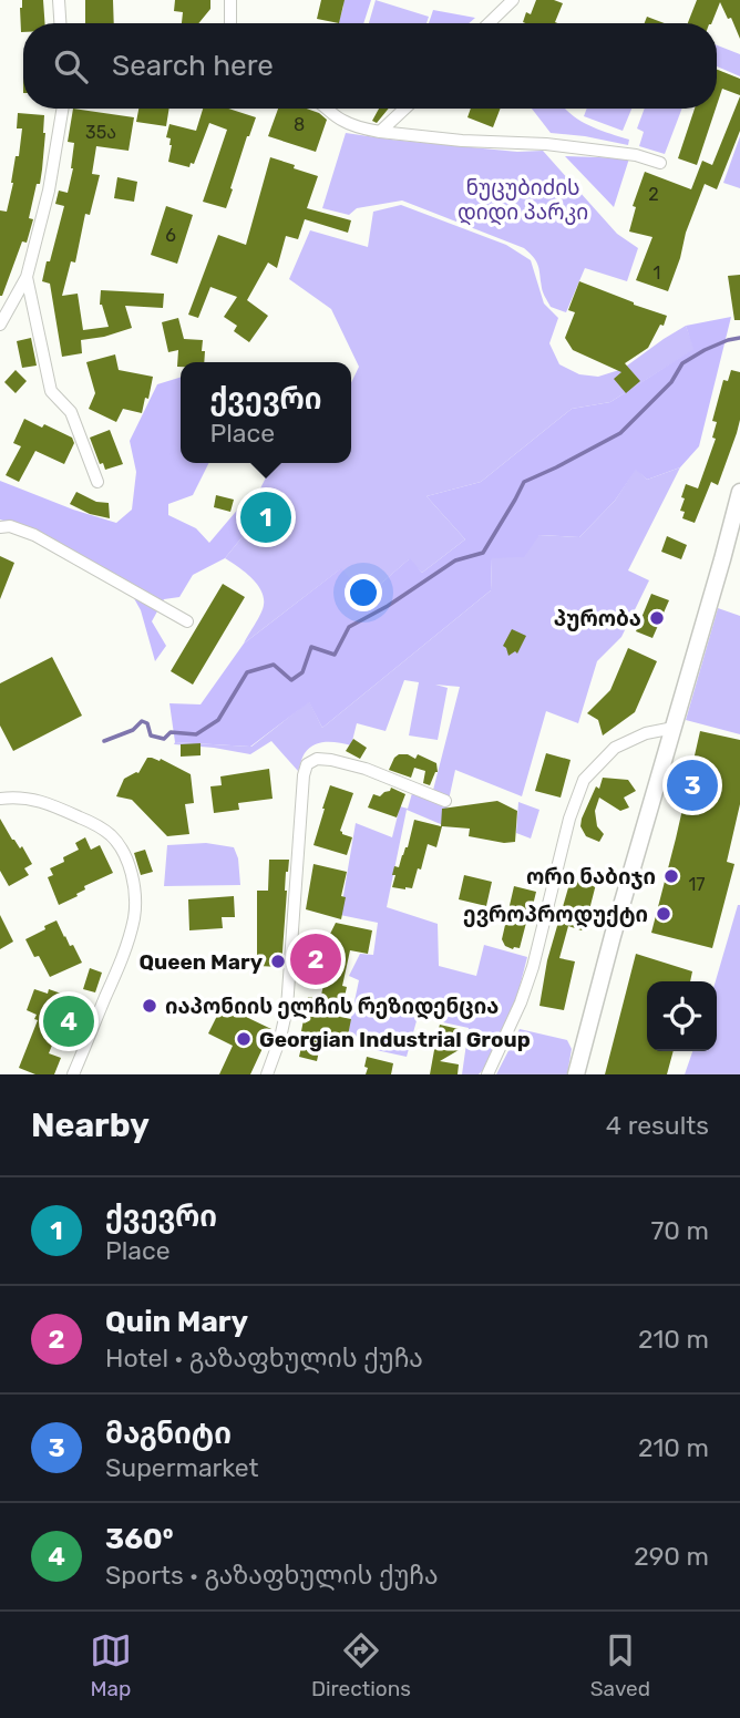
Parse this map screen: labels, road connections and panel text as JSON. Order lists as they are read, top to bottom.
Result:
{
  "parks": ["ნუცუბიძის დიდი პარკი"],
  "places": [
    "პურობა",
    "ორი ნაბიჯი",
    "ევროპროდუქტი",
    "Queen Mary",
    "იაპონიის ელჩის რეზიდენცია",
    "Georgian Industrial Group"
  ],
  "house_numbers": [
    "8",
    "35ა",
    "2",
    "6",
    "1",
    "17"
  ],
  "page": {
    "search": "Search here",
    "popup": ["ქვევრი", "Place"],
    "pins": [
      "1",
      "3",
      "2",
      "4"
    ],
    "heading": ["Nearby", "4 results"],
    "list": [
      {
        "mark": "1",
        "name": "ქვევრი",
        "note": "Place",
        "value": "70 m"
      },
      {
        "mark": "2",
        "name": "Quin Mary",
        "note": "Hotel · გაზაფხულის ქუჩა",
        "value": "210 m"
      },
      {
        "mark": "3",
        "name": "მაგნიტი",
        "note": "Supermarket",
        "value": "210 m"
      },
      {
        "mark": "4",
        "name": "360⁰",
        "note": "Sports · გაზაფხულის ქუჩა",
        "value": "290 m"
      }
    ],
    "nav": ["Map", "Directions", "Saved"]
  }
}
